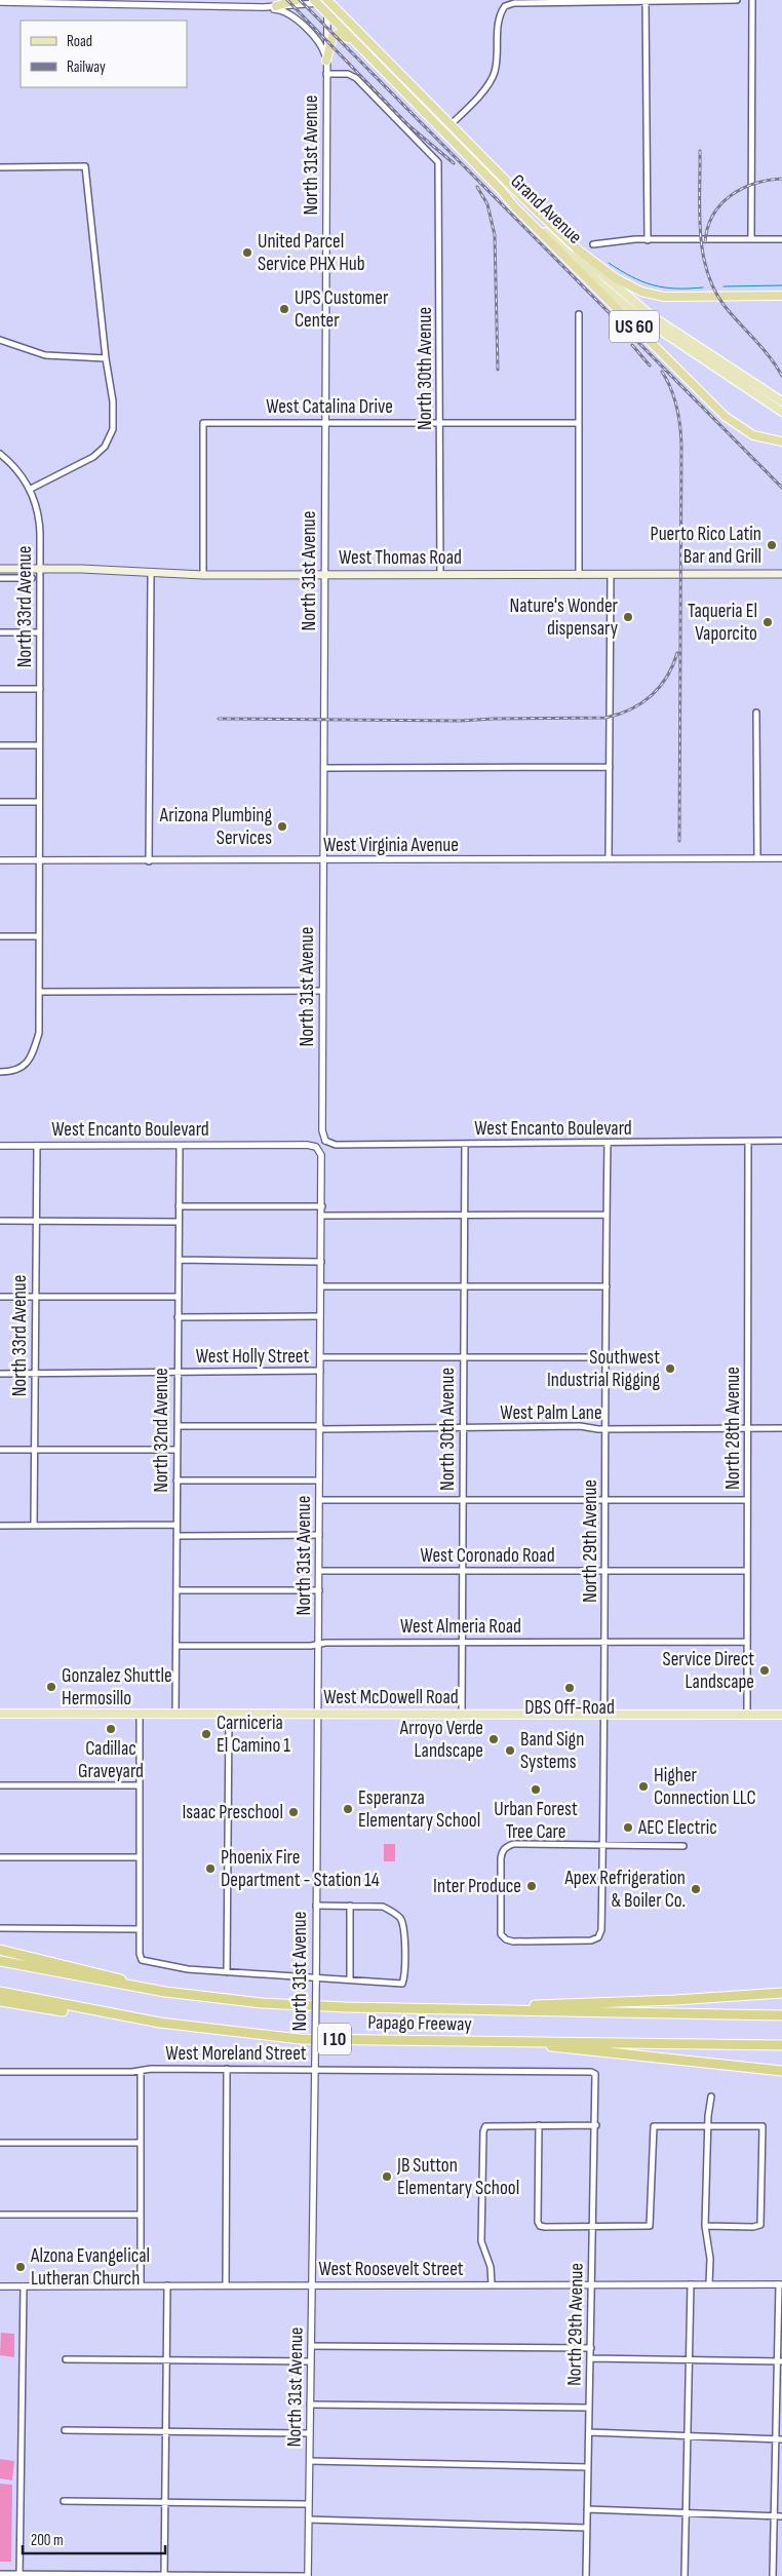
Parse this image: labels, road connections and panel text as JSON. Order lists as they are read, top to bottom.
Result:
{
  "streets": {
    "highway": [
      "Grand Avenue",
      "US 60",
      "Papago Freeway",
      "I 10"
    ],
    "main road": ["West Thomas Road", "West McDowell Road"],
    "street": [
      "North 31st Avenue",
      "North 30th Avenue",
      "West Catalina Drive",
      "North 33rd Avenue",
      "West Virginia Avenue",
      "West Encanto Boulevard",
      "West Holly Street",
      "West Palm Lane",
      "North 28th Avenue",
      "North 32nd Avenue",
      "North 29th Avenue",
      "West Coronado Road",
      "West Almeria Road",
      "West Moreland Street",
      "West Roosevelt Street"
    ]
  },
  "crossings": [
    ["North 31st Avenue", "Grand Avenue"],
    ["North 31st Avenue", "North 30th Avenue"],
    ["North 31st Avenue", "West Catalina Drive"],
    ["North 31st Avenue", "West Thomas Road"],
    ["North 31st Avenue", "West Virginia Avenue"],
    ["North 31st Avenue", "West Encanto Boulevard"],
    ["North 31st Avenue", "West Holly Street"],
    ["North 31st Avenue", "West Palm Lane"],
    ["North 31st Avenue", "West Coronado Road"],
    ["North 31st Avenue", "West Almeria Road"],
    ["North 31st Avenue", "West McDowell Road"],
    ["North 31st Avenue", "West Moreland Street"],
    ["North 31st Avenue", "West Roosevelt Street"],
    ["Grand Avenue", "US 60"],
    ["North 30th Avenue", "West Catalina Drive"],
    ["North 30th Avenue", "West Thomas Road"],
    ["North 30th Avenue", "West Encanto Boulevard"],
    ["North 30th Avenue", "West Holly Street"],
    ["North 30th Avenue", "West Palm Lane"],
    ["North 30th Avenue", "West Coronado Road"],
    ["North 30th Avenue", "West Almeria Road"],
    ["North 30th Avenue", "West McDowell Road"],
    ["West Catalina Drive", "West Thomas Road"],
    ["West Thomas Road", "North 33rd Avenue"],
    ["North 33rd Avenue", "West Virginia Avenue"],
    ["North 33rd Avenue", "West Encanto Boulevard"],
    ["North 33rd Avenue", "West Holly Street"],
    ["West Encanto Boulevard", "North 28th Avenue"],
    ["West Encanto Boulevard", "North 32nd Avenue"],
    ["West Encanto Boulevard", "North 29th Avenue"],
    ["West Holly Street", "North 32nd Avenue"],
    ["West Holly Street", "North 29th Avenue"],
    ["West Palm Lane", "North 28th Avenue"],
    ["West Palm Lane", "North 32nd Avenue"],
    ["West Palm Lane", "North 29th Avenue"],
    ["North 28th Avenue", "West Coronado Road"],
    ["North 28th Avenue", "West Almeria Road"],
    ["North 28th Avenue", "West McDowell Road"],
    ["North 32nd Avenue", "West Almeria Road"],
    ["North 32nd Avenue", "West McDowell Road"],
    ["North 29th Avenue", "West Coronado Road"],
    ["North 29th Avenue", "West Almeria Road"],
    ["North 29th Avenue", "West McDowell Road"],
    ["North 29th Avenue", "West Moreland Street"],
    ["North 29th Avenue", "West Roosevelt Street"]
  ],
  "places": [
    "United Parcel Service PHX Hub",
    "UPS Customer Center",
    "Puerto Rico Latin Bar and Grill",
    "Nature's Wonder dispensary",
    "Taqueria El Vaporcito",
    "Arizona Plumbing Services",
    "Southwest Industrial Rigging",
    "Service Direct Landscape",
    "Gonzalez Shuttle Hermosillo",
    "DBS Off-Road",
    "Cadillac Graveyard",
    "Carniceria El Camino 1",
    "Arroyo Verde Landscape",
    "Band Sign Systems",
    "Higher Connection LLC",
    "Urban Forest Tree Care",
    "Esperanza Elementary School",
    "Isaac Preschool",
    "AEC Electric",
    "Phoenix Fire Department - Station 14",
    "Inter Produce",
    "Apex Refrigeration & Boiler Co.",
    "JB Sutton Elementary School",
    "Alzona Evangelical Lutheran Church"
  ],
  "legend": ["Road", "Railway"],
  "scale_bar": "200 m"
}
